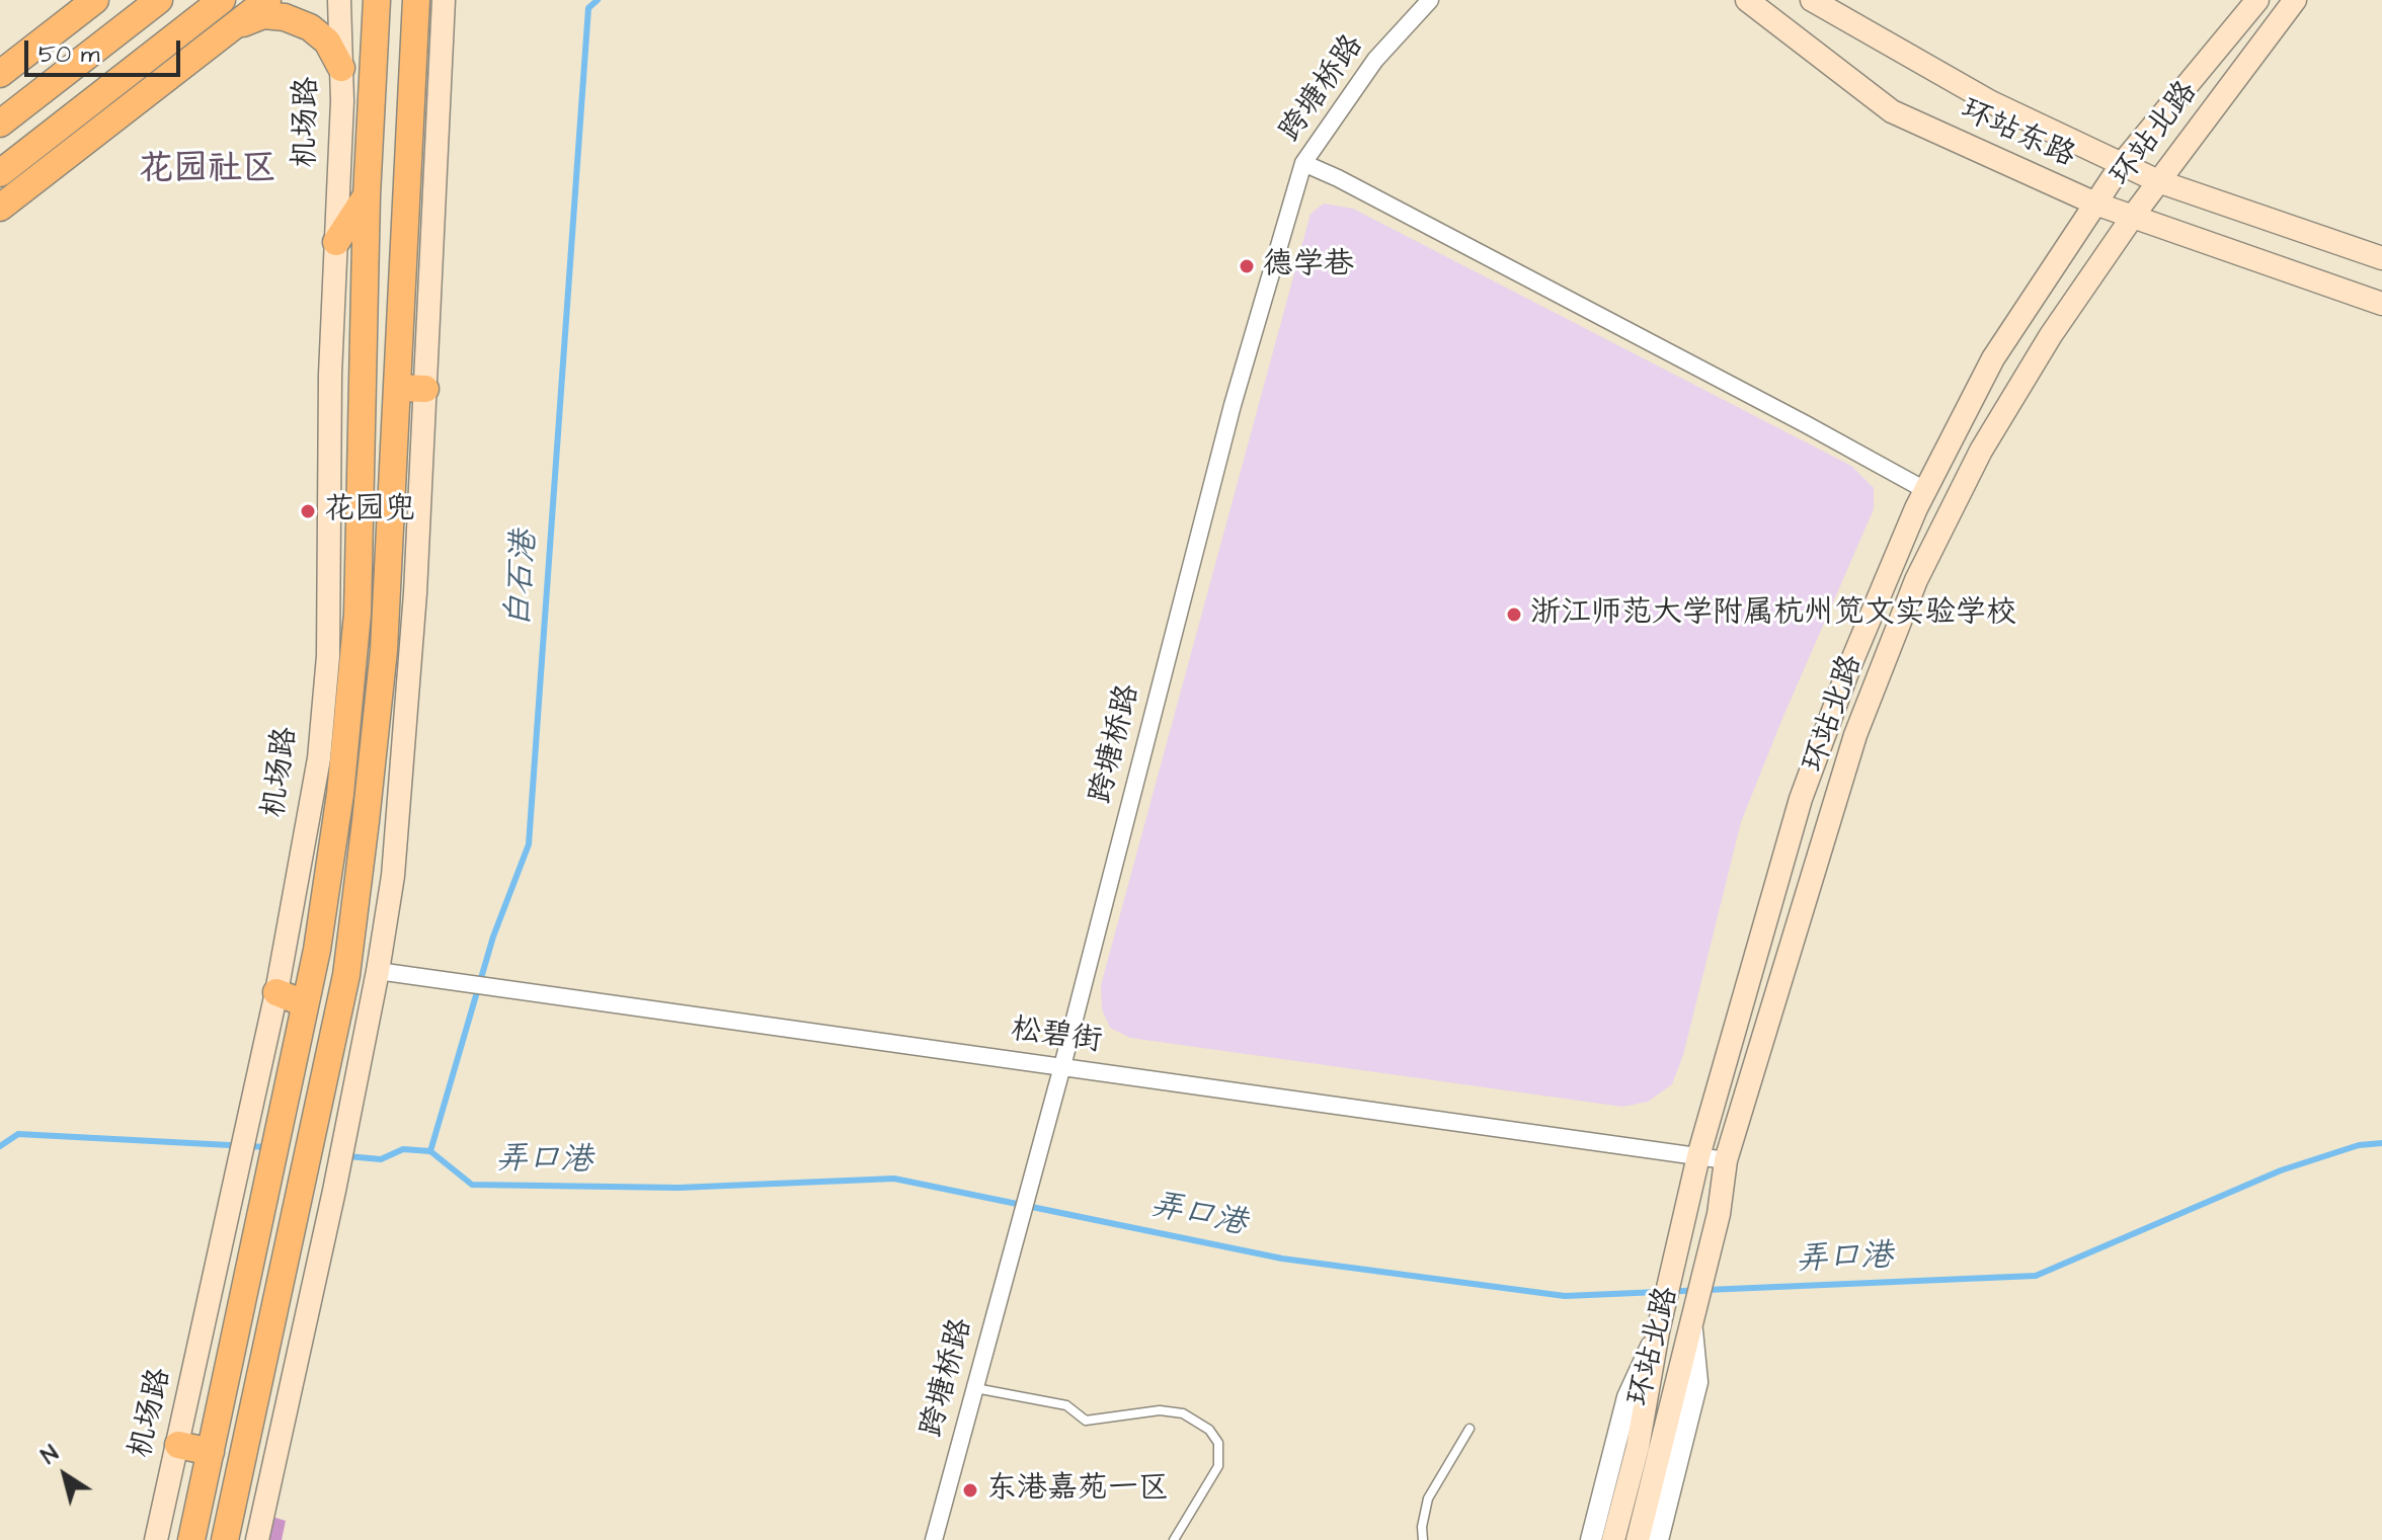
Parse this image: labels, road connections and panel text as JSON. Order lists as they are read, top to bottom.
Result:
{
  "streets": {
    "main road": ["机场路", "环站东路", "环站北路"],
    "street": ["跨塘桥路", "松碧街"]
  },
  "crossings": [
    ["跨塘桥路", "松碧街"],
    ["环站东路", "环站北路"],
    ["环站北路", "松碧街"]
  ],
  "districts": ["花园社区"],
  "water": ["白石港", "弄口港"],
  "places": [
    "德学巷",
    "花园兜",
    "浙江师范大学附属杭州笕文实验学校",
    "东港嘉苑一区"
  ],
  "scale_bar": "50 m",
  "north": "top left"
}
